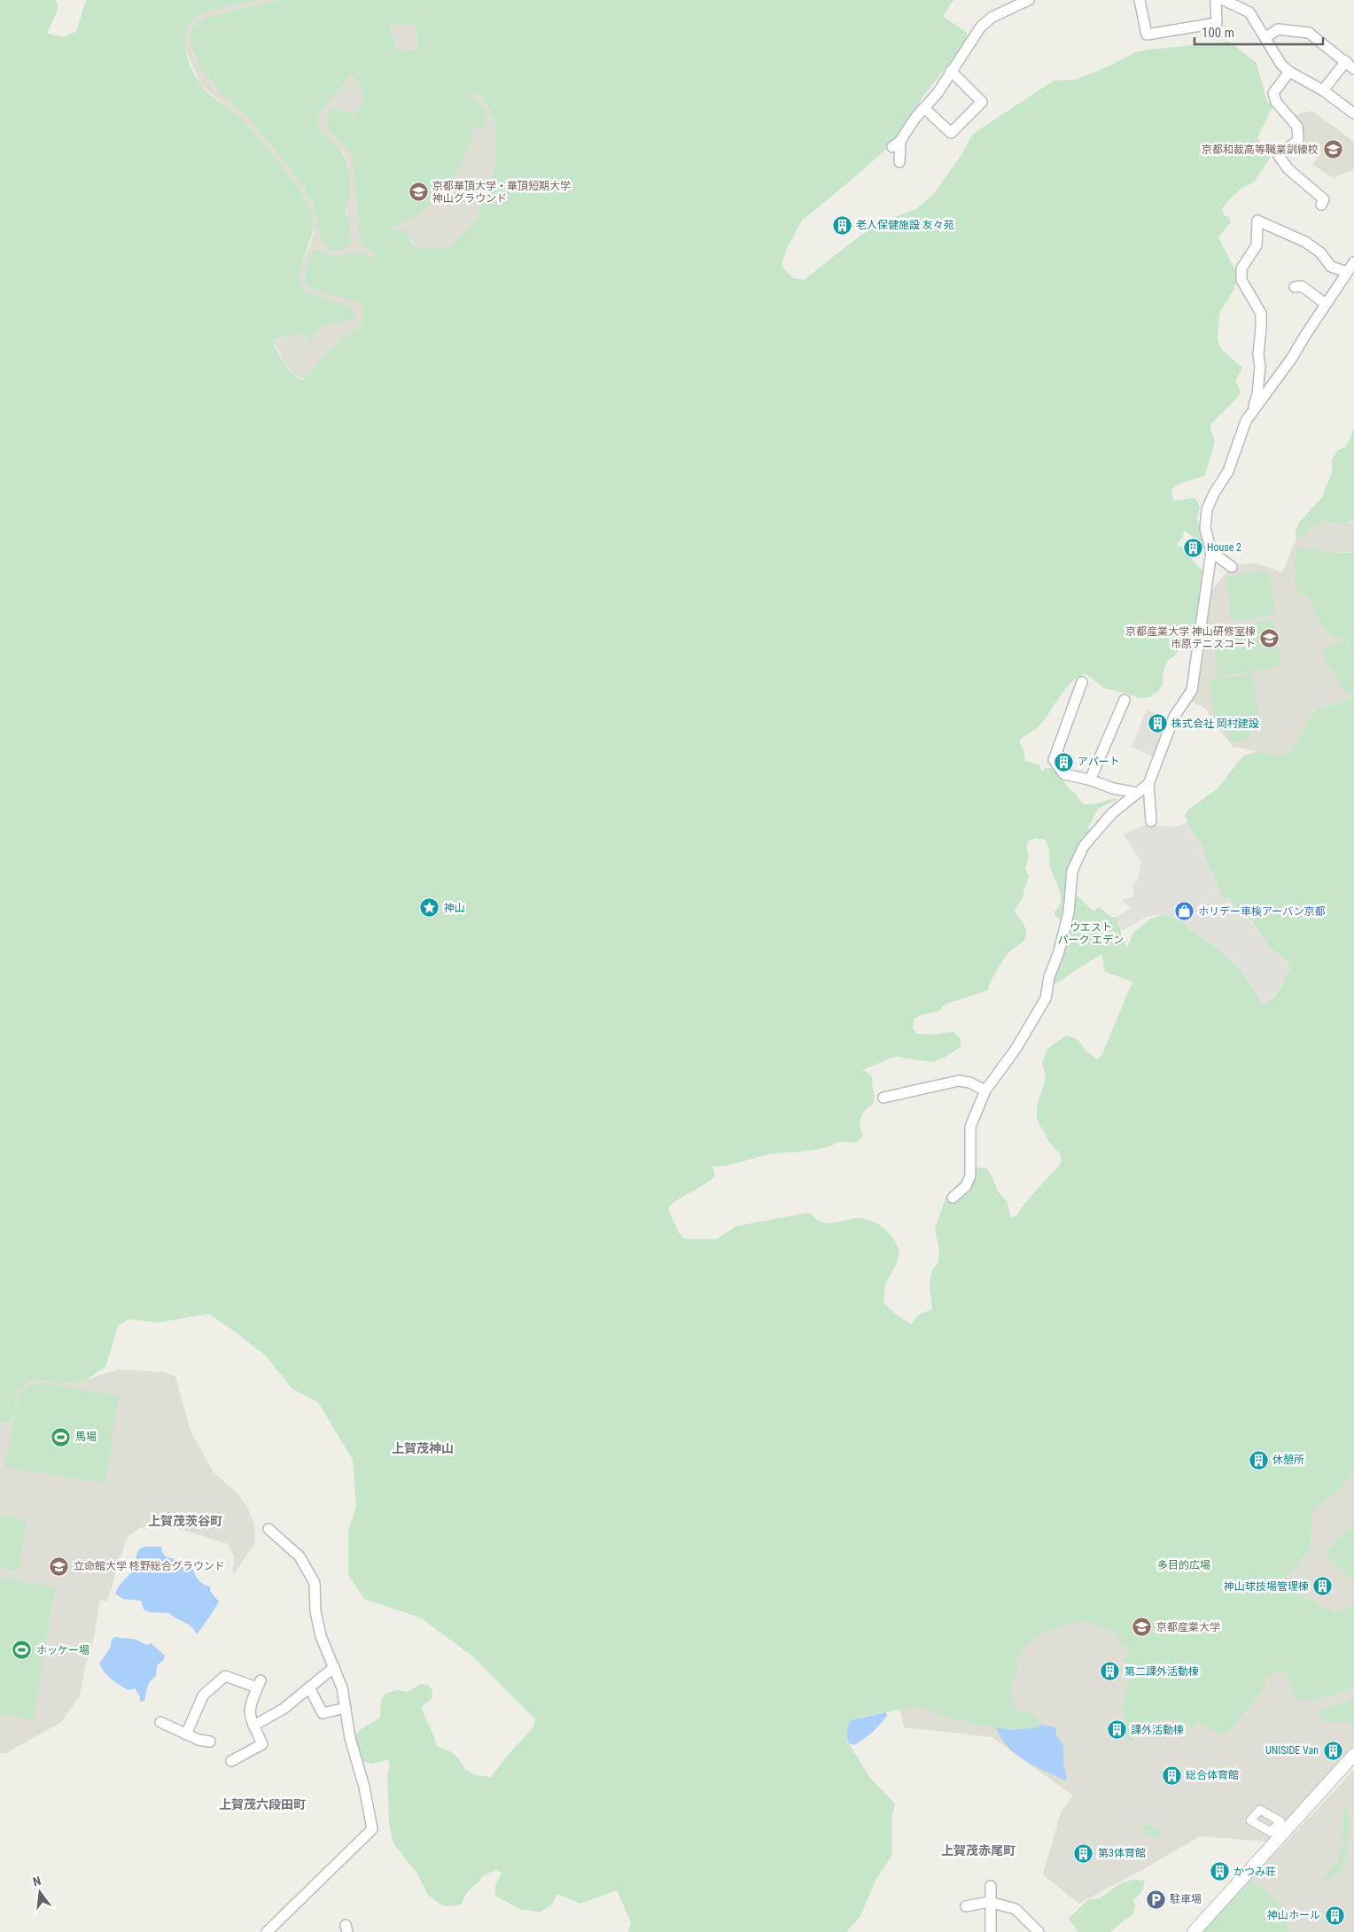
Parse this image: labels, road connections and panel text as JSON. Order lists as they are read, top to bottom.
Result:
{
  "districts": [
    "上賀茂神山",
    "上賀茂茨谷町",
    "上賀茂六段田町",
    "上賀茂赤尾町"
  ],
  "parks": ["ウエスト パーク エデン", "多目的広場"],
  "places": {
    "school or university": [
      "京都和裁高等職業訓練校",
      "京都華頂大学・華頂短期大学 神山グラウンド",
      "京都産業大学 神山研修室棟 市原テニスコート",
      "立命館大学 柊野総合グラウンド",
      "京都産業大学"
    ],
    "building": [
      "老人保健施設 友々苑",
      "House 2",
      "株式会社 岡村建設",
      "アパート",
      "休憩所",
      "神山球技場管理棟",
      "第二課外活動棟",
      "課外活動棟",
      "UNISIDE Van",
      "総合体育館",
      "第3体育館",
      "かつみ荘",
      "神山ホール"
    ],
    "place": ["神山"],
    "shop": ["ホリデー車検アーバン京都"],
    "sports": ["馬場", "ホッケー場"],
    "parking": ["駐車場"]
  },
  "scale_bar": "100 m",
  "north": "top"
}
